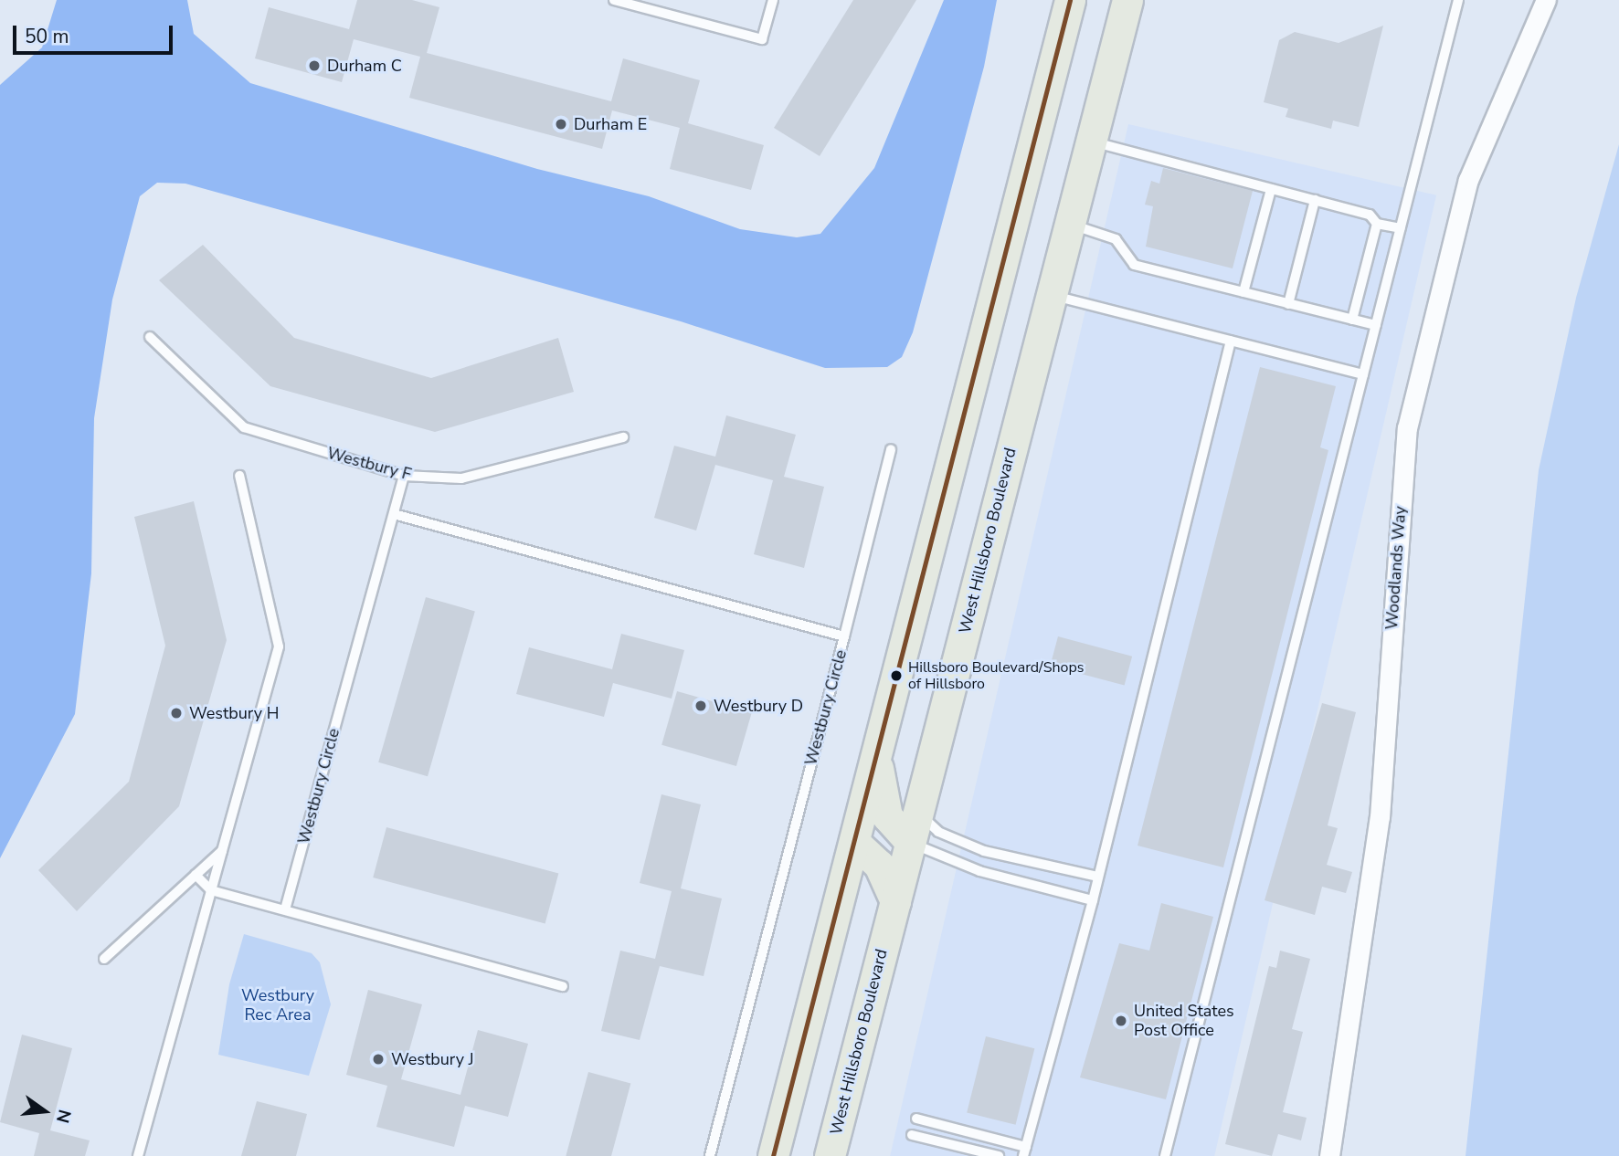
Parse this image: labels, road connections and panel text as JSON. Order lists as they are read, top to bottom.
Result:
{
  "streets": {
    "main road": ["West Hillsboro Boulevard"],
    "street": ["Woodlands Way"],
    "lane": ["Westbury F", "Westbury Circle"]
  },
  "crossings": [
    ["Westbury F", "Westbury Circle"]
  ],
  "parks": ["Westbury Rec Area"],
  "places": [
    "Durham C",
    "Durham E",
    "Hillsboro Boulevard/Shops of Hillsboro",
    "Westbury D",
    "Westbury H",
    "United States Post Office",
    "Westbury J"
  ],
  "scale_bar": "50 m",
  "north": "right"
}
